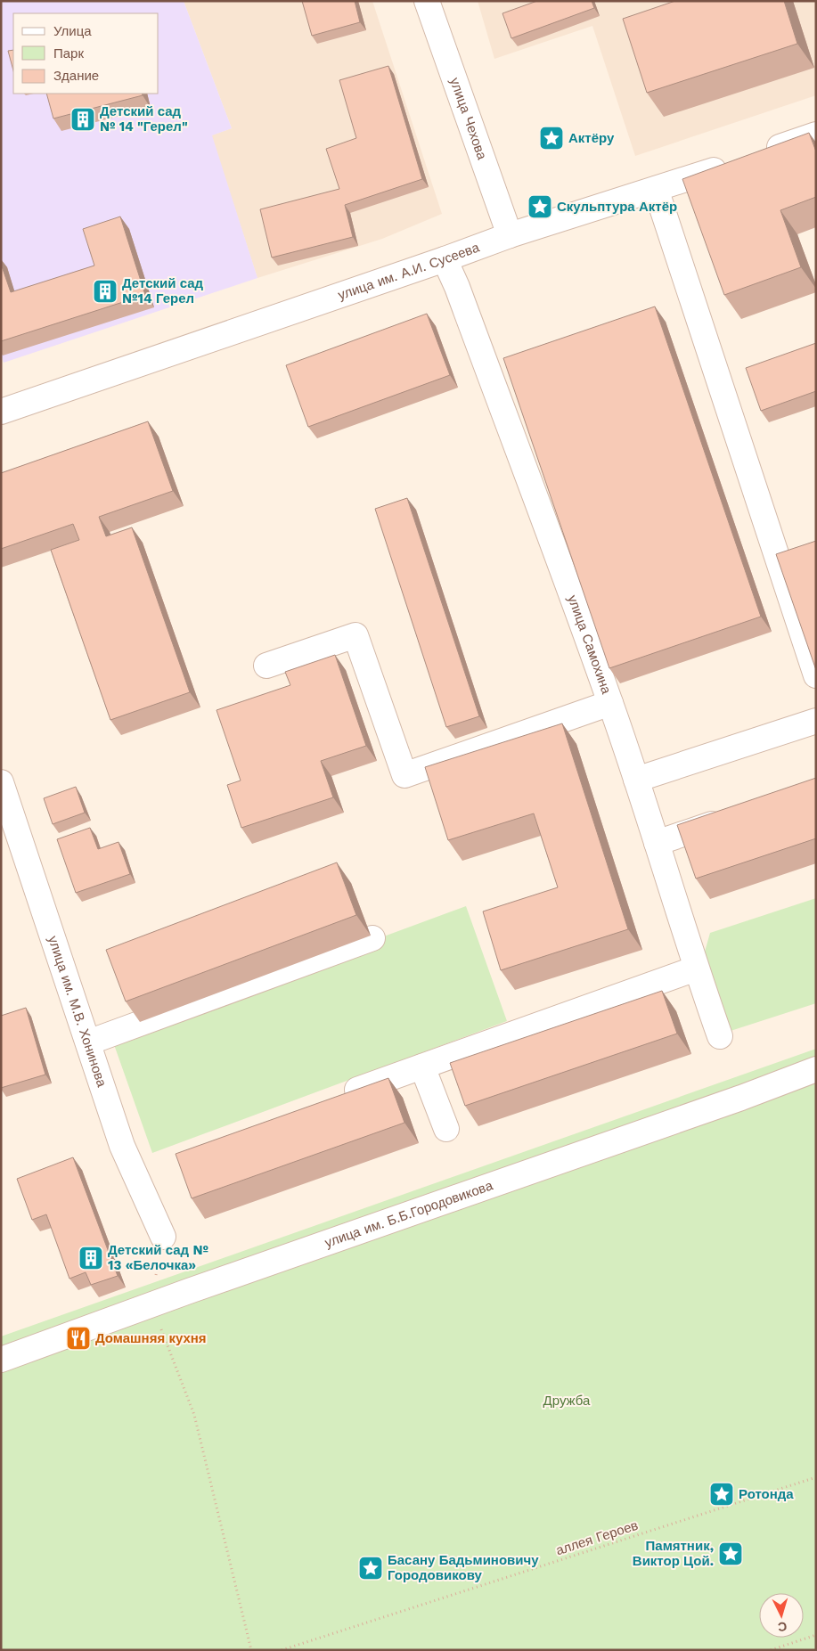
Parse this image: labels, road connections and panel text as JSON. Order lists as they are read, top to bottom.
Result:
{
  "streets": {
    "street": [
      "улица Чехова",
      "улица им. А.И. Сусеева",
      "улица Самохина",
      "улица им. М.В. Хонинова",
      "улица им. Б.Б.Городовикова"
    ],
    "path": ["аллея Героев"]
  },
  "crossings": [
    ["улица Чехова", "улица им. А.И. Сусеева"],
    ["улица им. А.И. Сусеева", "улица Самохина"]
  ],
  "parks": ["Дружба"],
  "places": {
    "building": ["Детский сад № 14 \"Герел\"", "Детский сад №14 Герел", "Детский сад № 13 «Белочка»"],
    "place": [
      "Актёру",
      "Скульптура Актёр",
      "Ротонда",
      "Памятник, Виктор Цой.",
      "Басану Бадьминовичу Городовикову"
    ],
    "restaurant": ["Домашняя кухня"]
  },
  "legend": ["Улица", "Парк", "Здание"],
  "north": "bottom"
}
